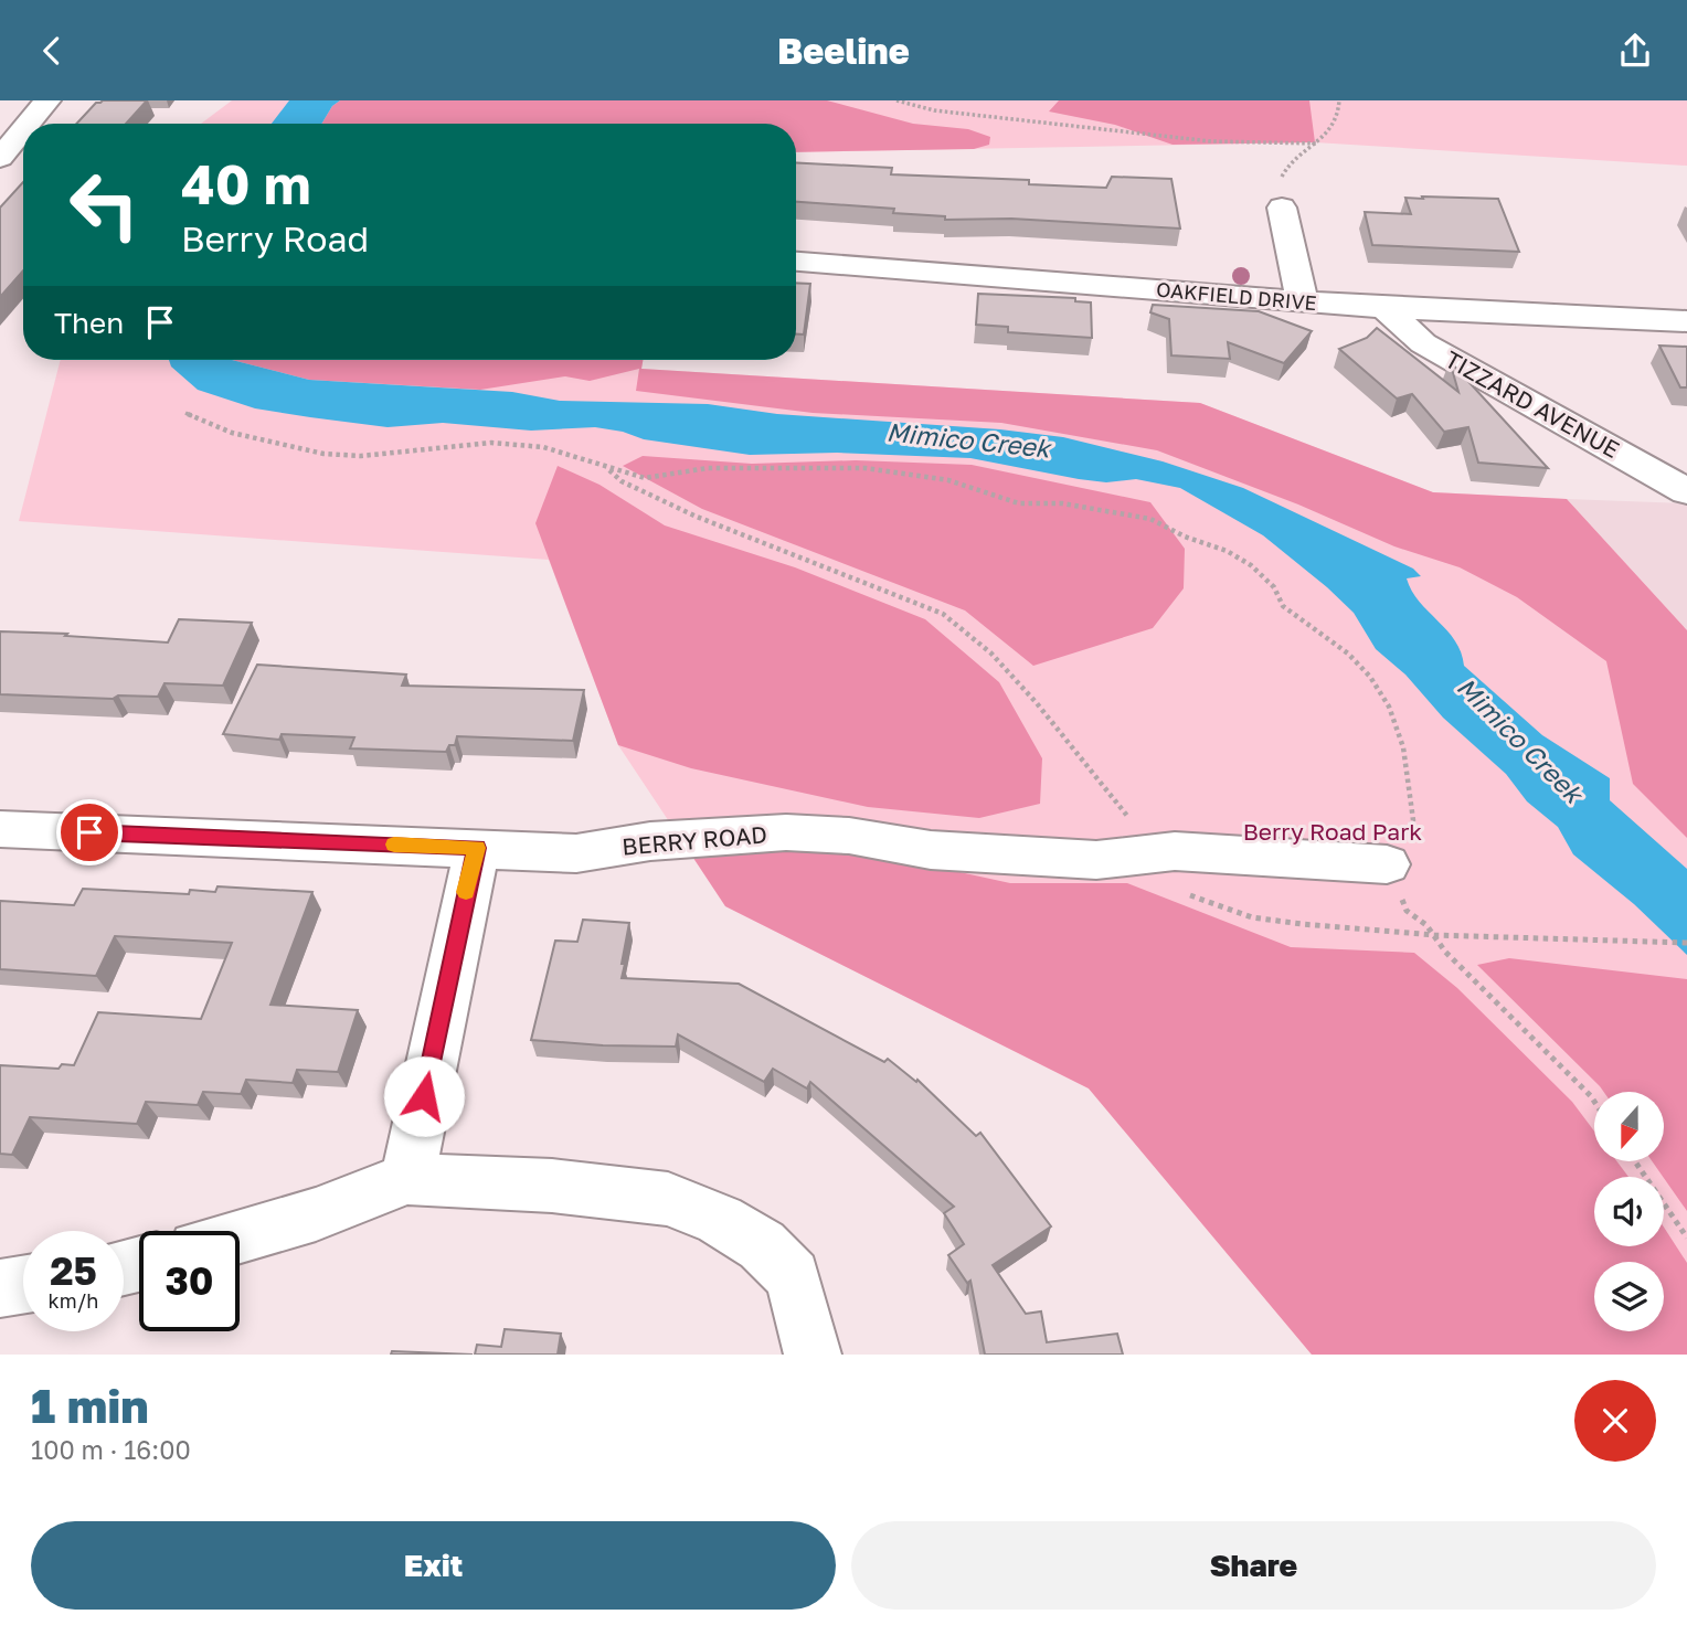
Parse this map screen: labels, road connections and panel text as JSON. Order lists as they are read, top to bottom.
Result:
{
  "streets": {
    "street": ["OAKFIELD DRIVE", "TIZZARD AVENUE", "BERRY ROAD"]
  },
  "crossings": [
    ["OAKFIELD DRIVE", "TIZZARD AVENUE"]
  ],
  "water": ["Mimico Creek"],
  "parks": ["Berry Road Park"],
  "north": "bottom",
  "page": {
    "header": "Beeline",
    "turn": ["40 m", "Berry Road"],
    "then": "Then",
    "speed": "25 km/h",
    "limit": "30",
    "heading": ["1 min", "100 m · 16:00"],
    "buttons": ["Exit", "Share"]
  }
}
